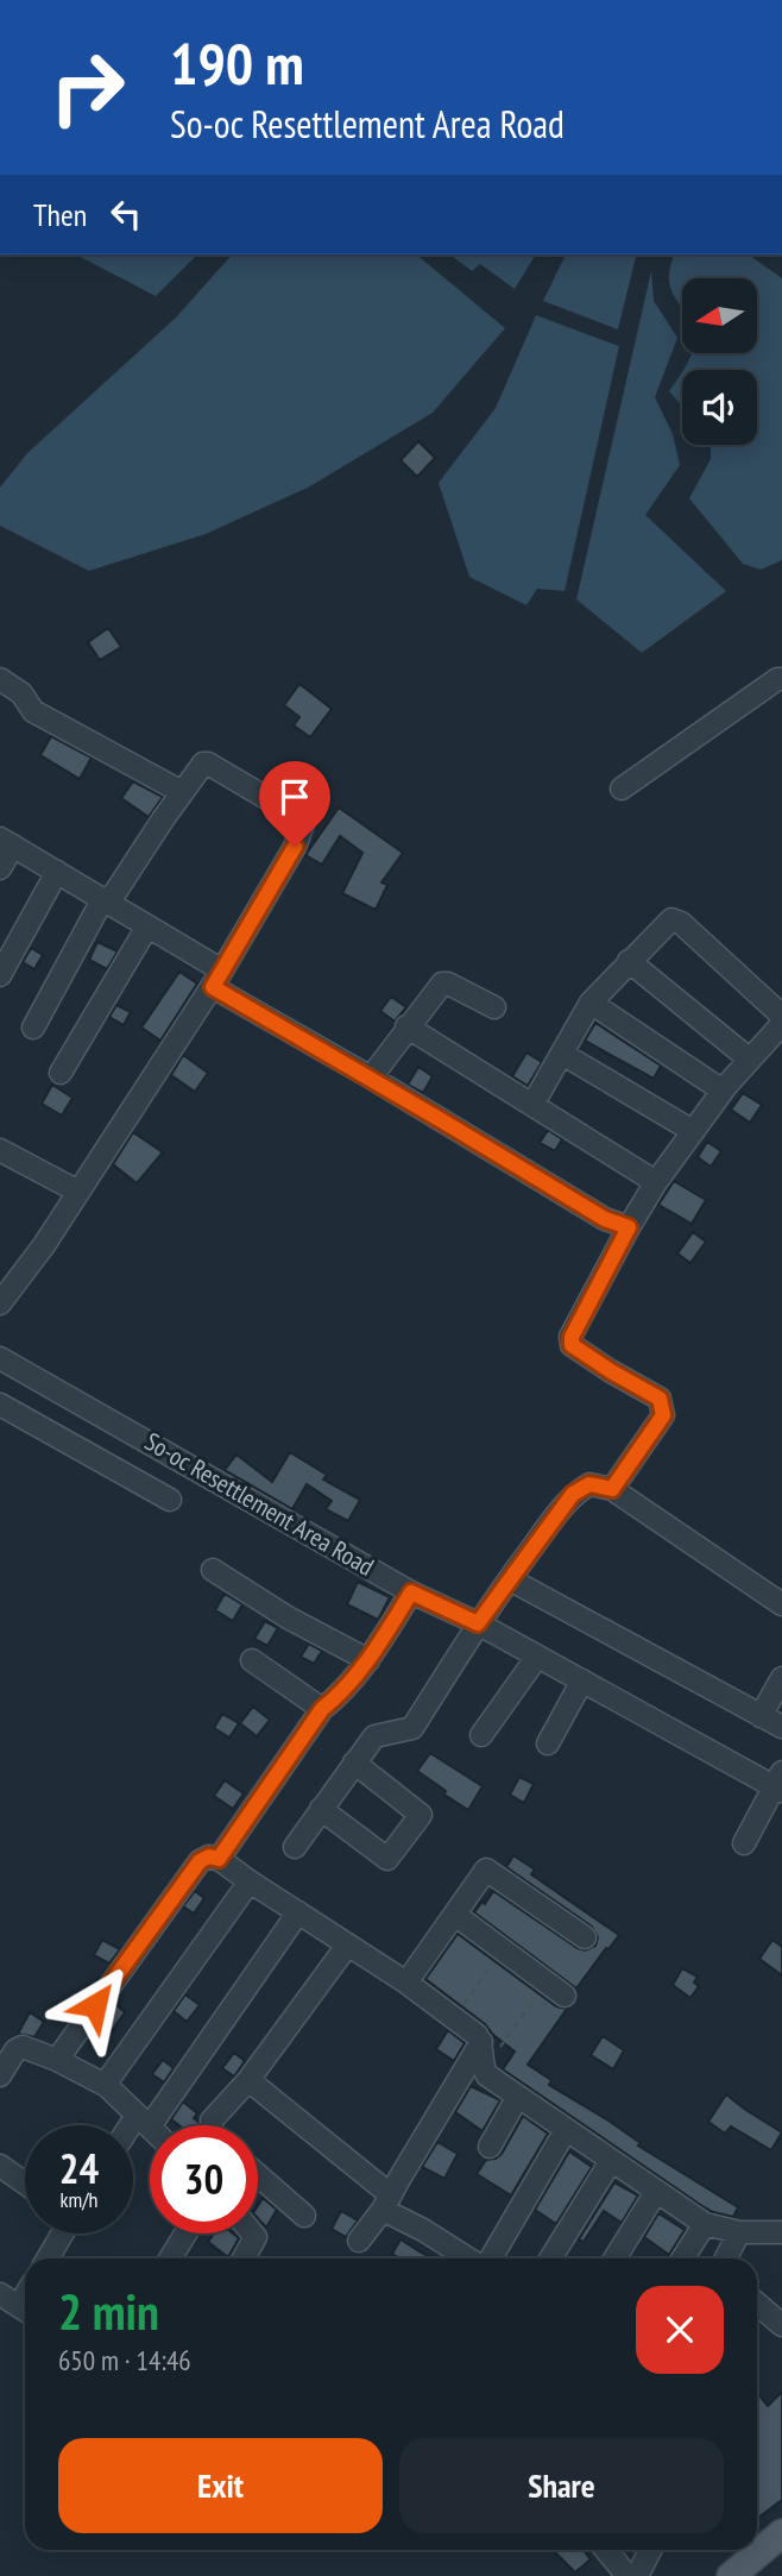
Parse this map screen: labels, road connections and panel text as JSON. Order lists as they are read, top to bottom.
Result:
{
  "streets": {
    "street": ["So-oc Resettlement Area Road"]
  },
  "north": "left",
  "page": {
    "turn": ["190 m", "So-oc Resettlement Area Road"],
    "then": "Then",
    "speed": "24 km/h",
    "limit": "30",
    "heading": ["2 min", "650 m · 14:46"],
    "buttons": ["Exit", "Share"]
  }
}
